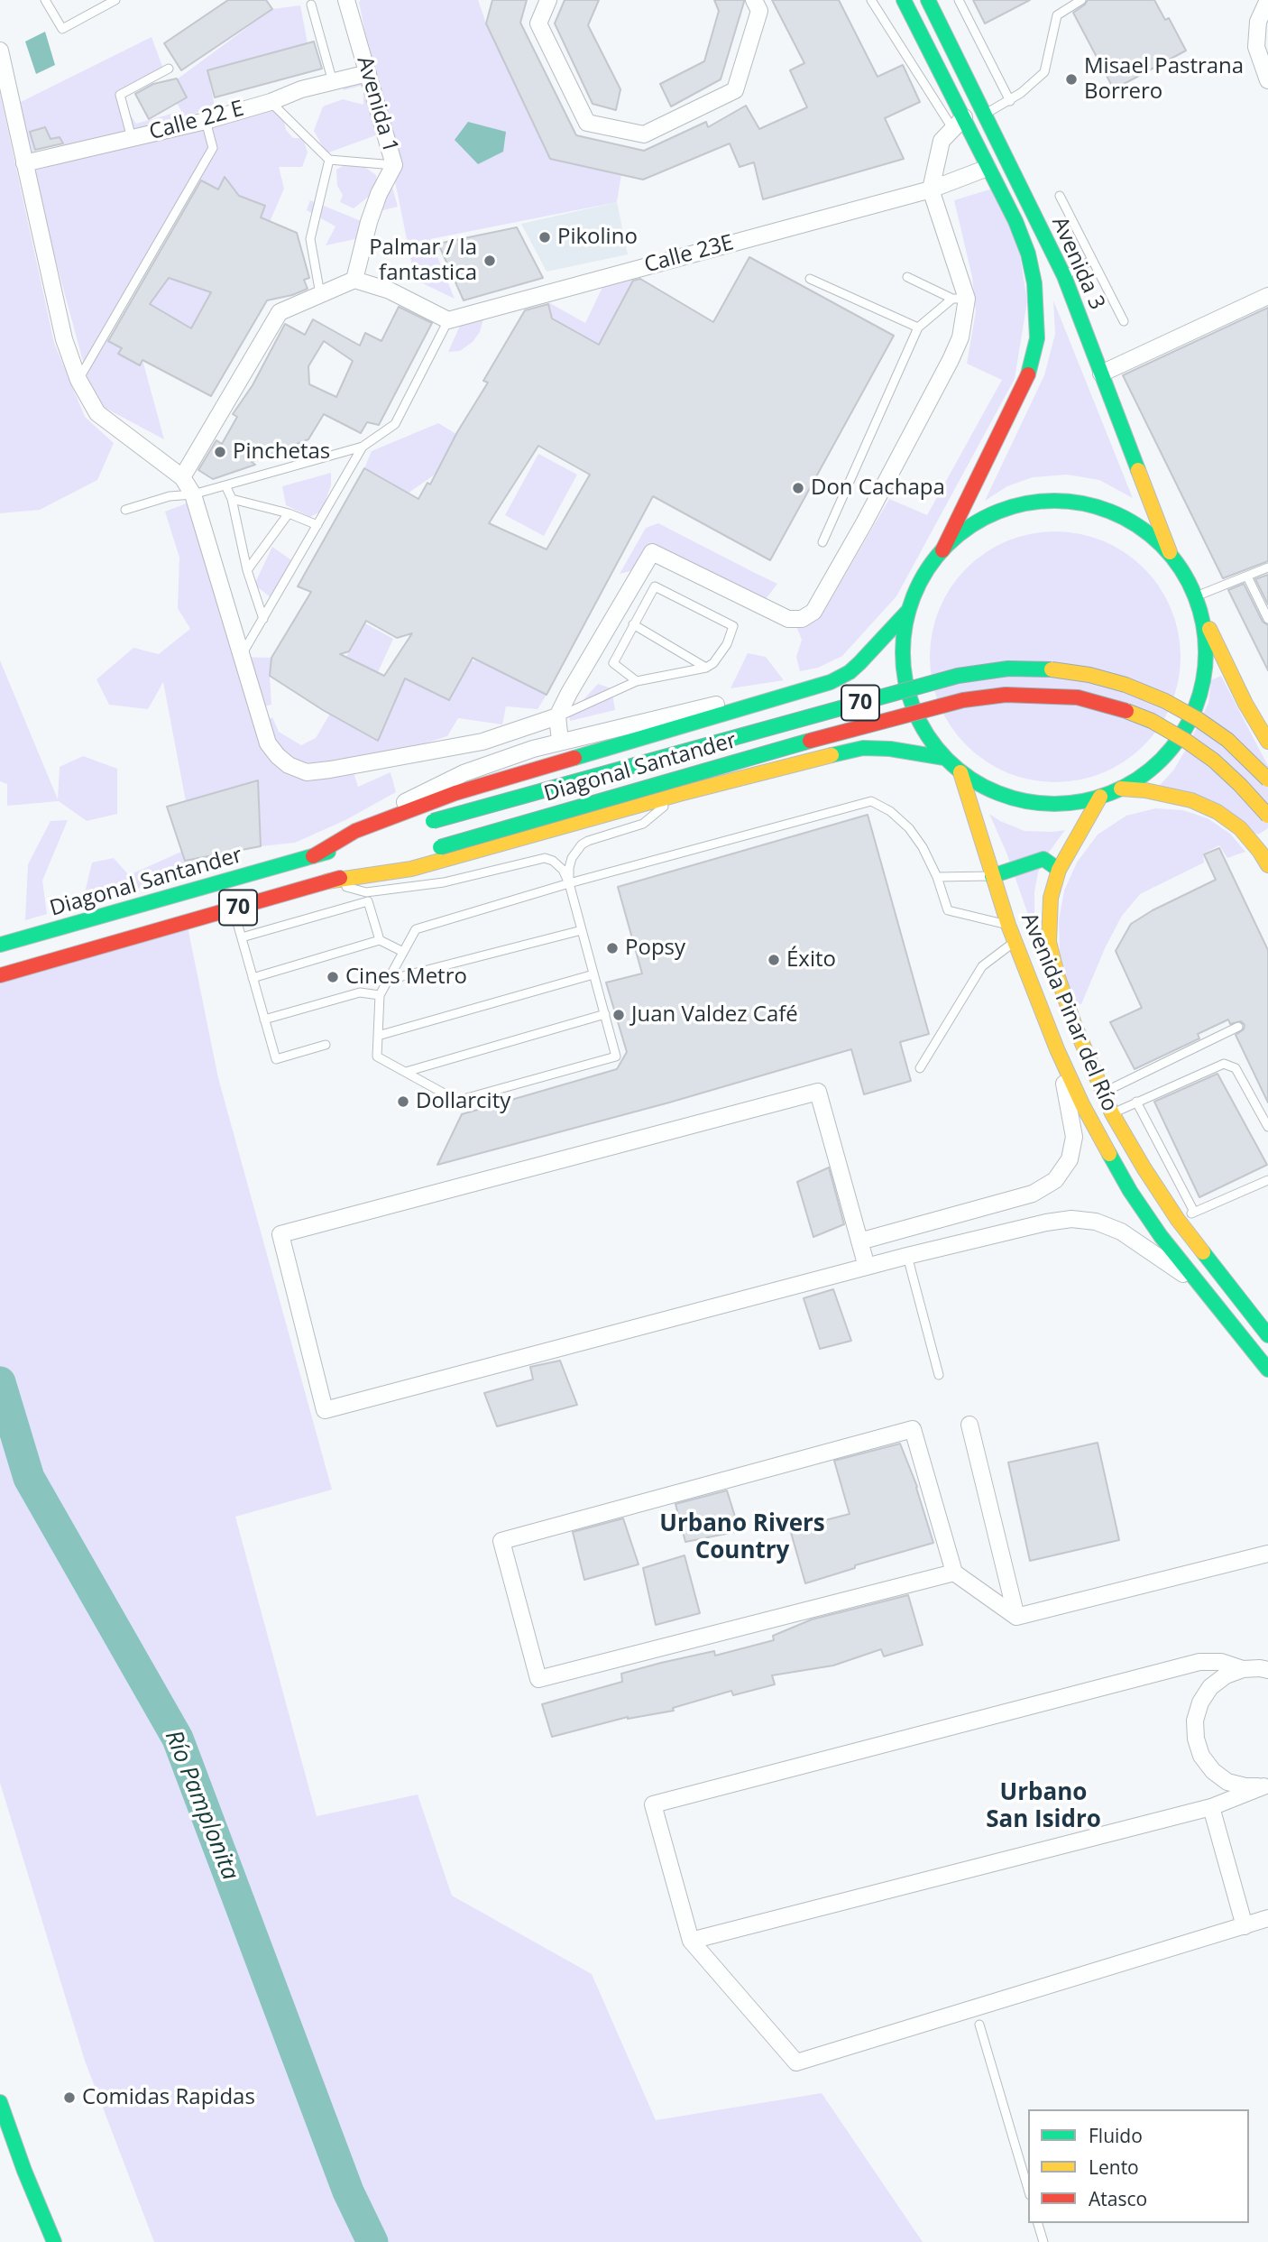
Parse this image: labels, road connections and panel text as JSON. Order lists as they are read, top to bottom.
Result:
{
  "streets": {
    "main road": [
      "Avenida 3",
      "70",
      "Diagonal Santander",
      "Avenida Pinar del Río"
    ],
    "street": ["Avenida 1", "Calle 22 E", "Calle 23E"]
  },
  "crossings": [
    ["Avenida 1", "Calle 22 E"],
    ["Calle 23E", "Avenida 3"]
  ],
  "districts": ["Urbano Rivers Country", "Urbano San Isidro"],
  "water": ["Río Pamplonita"],
  "places": [
    "Misael Pastrana Borrero",
    "Pikolino",
    "Palmar / la fantastica",
    "Pinchetas",
    "Don Cachapa",
    "Popsy",
    "Éxito",
    "Cines Metro",
    "Juan Valdez Café",
    "Dollarcity",
    "Comidas Rapidas"
  ],
  "legend": ["Fluido", "Lento", "Atasco"]
}
